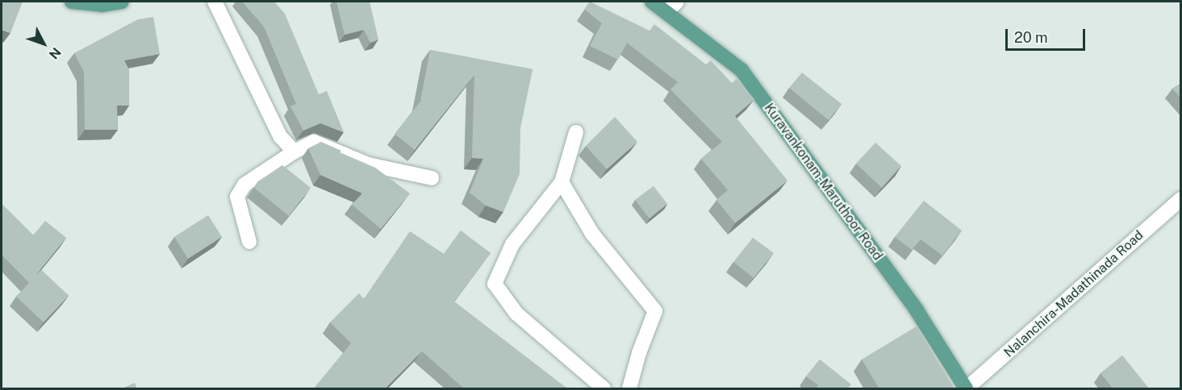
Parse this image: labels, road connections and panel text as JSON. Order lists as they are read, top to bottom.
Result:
{
  "streets": {
    "main road": ["Kuravankonam-Maruthoor Road"],
    "street": ["Nalanchira-Madathinada Road"]
  },
  "crossings": [
    ["Kuravankonam-Maruthoor Road", "Nalanchira-Madathinada Road"]
  ],
  "scale_bar": "20 m",
  "north": "bottom right"
}
